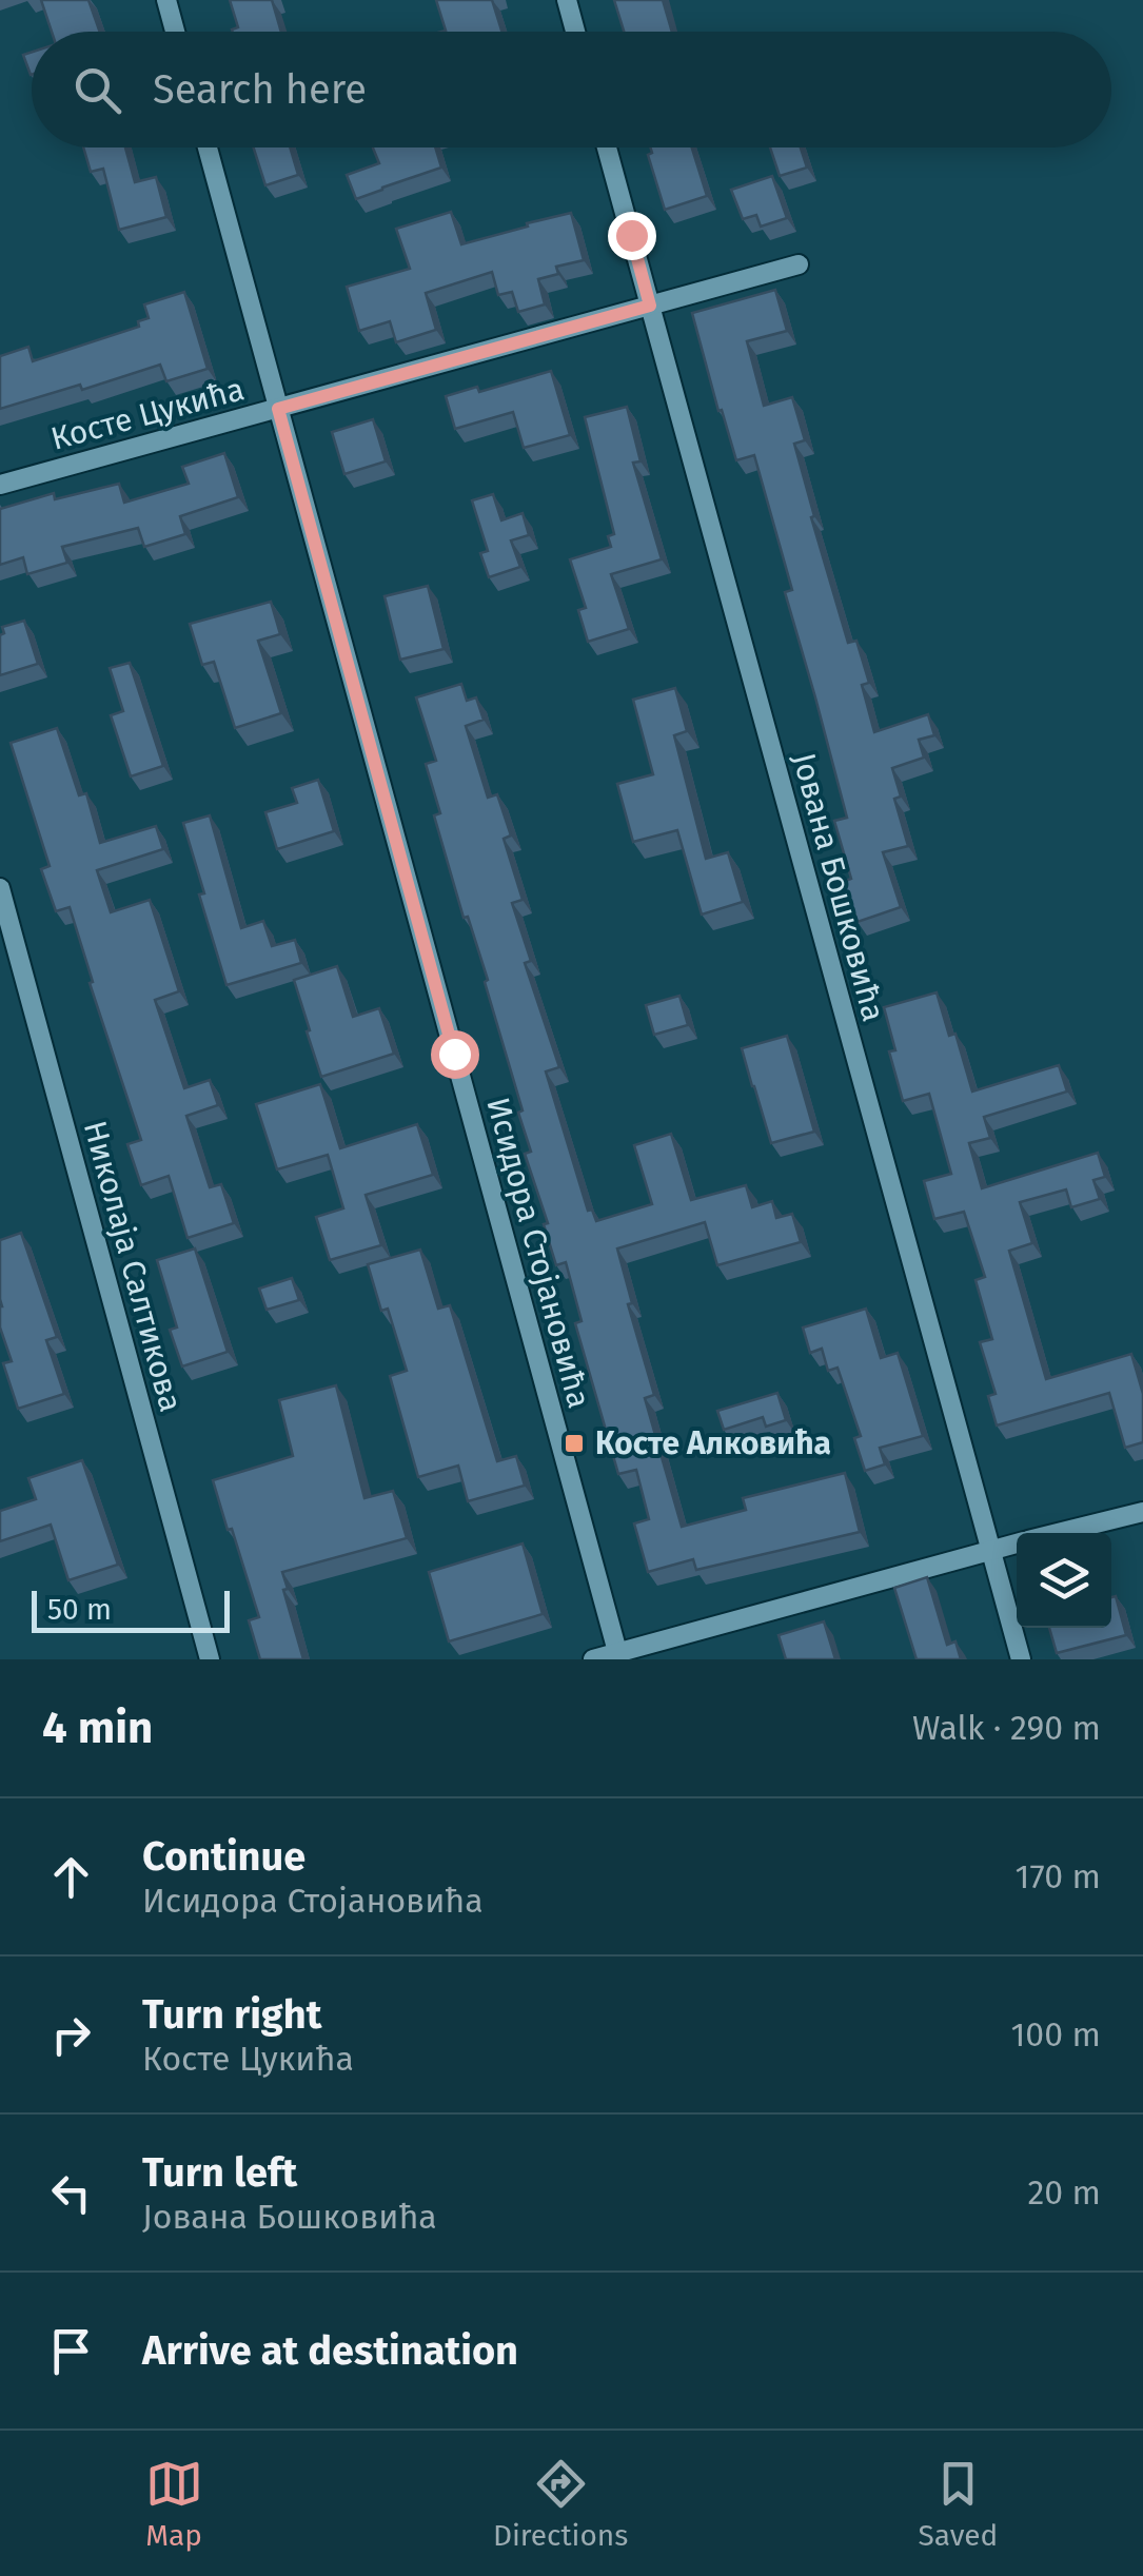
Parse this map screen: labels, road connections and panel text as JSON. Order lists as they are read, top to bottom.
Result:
{
  "streets": {
    "street": [
      "Косте Цукића",
      "Јована Бошковића",
      "Исидора Стојановића",
      "Николаја Салтикова"
    ]
  },
  "crossings": [
    ["Косте Цукића", "Јована Бошковића"],
    ["Косте Цукића", "Исидора Стојановића"]
  ],
  "places": {
    "transit": ["Косте Алковића"]
  },
  "scale_bar": "50 m",
  "page": {
    "search": "Search here",
    "scale": "50 m",
    "heading": ["4 min", "Walk · 290 m"],
    "list": [
      ["Continue", "Исидора Стојановића", "170 m"],
      ["Turn right", "Косте Цукића", "100 m"],
      ["Turn left", "Јована Бошковића", "20 m"],
      "Arrive at destination"
    ],
    "nav": ["Map", "Directions", "Saved"]
  }
}
